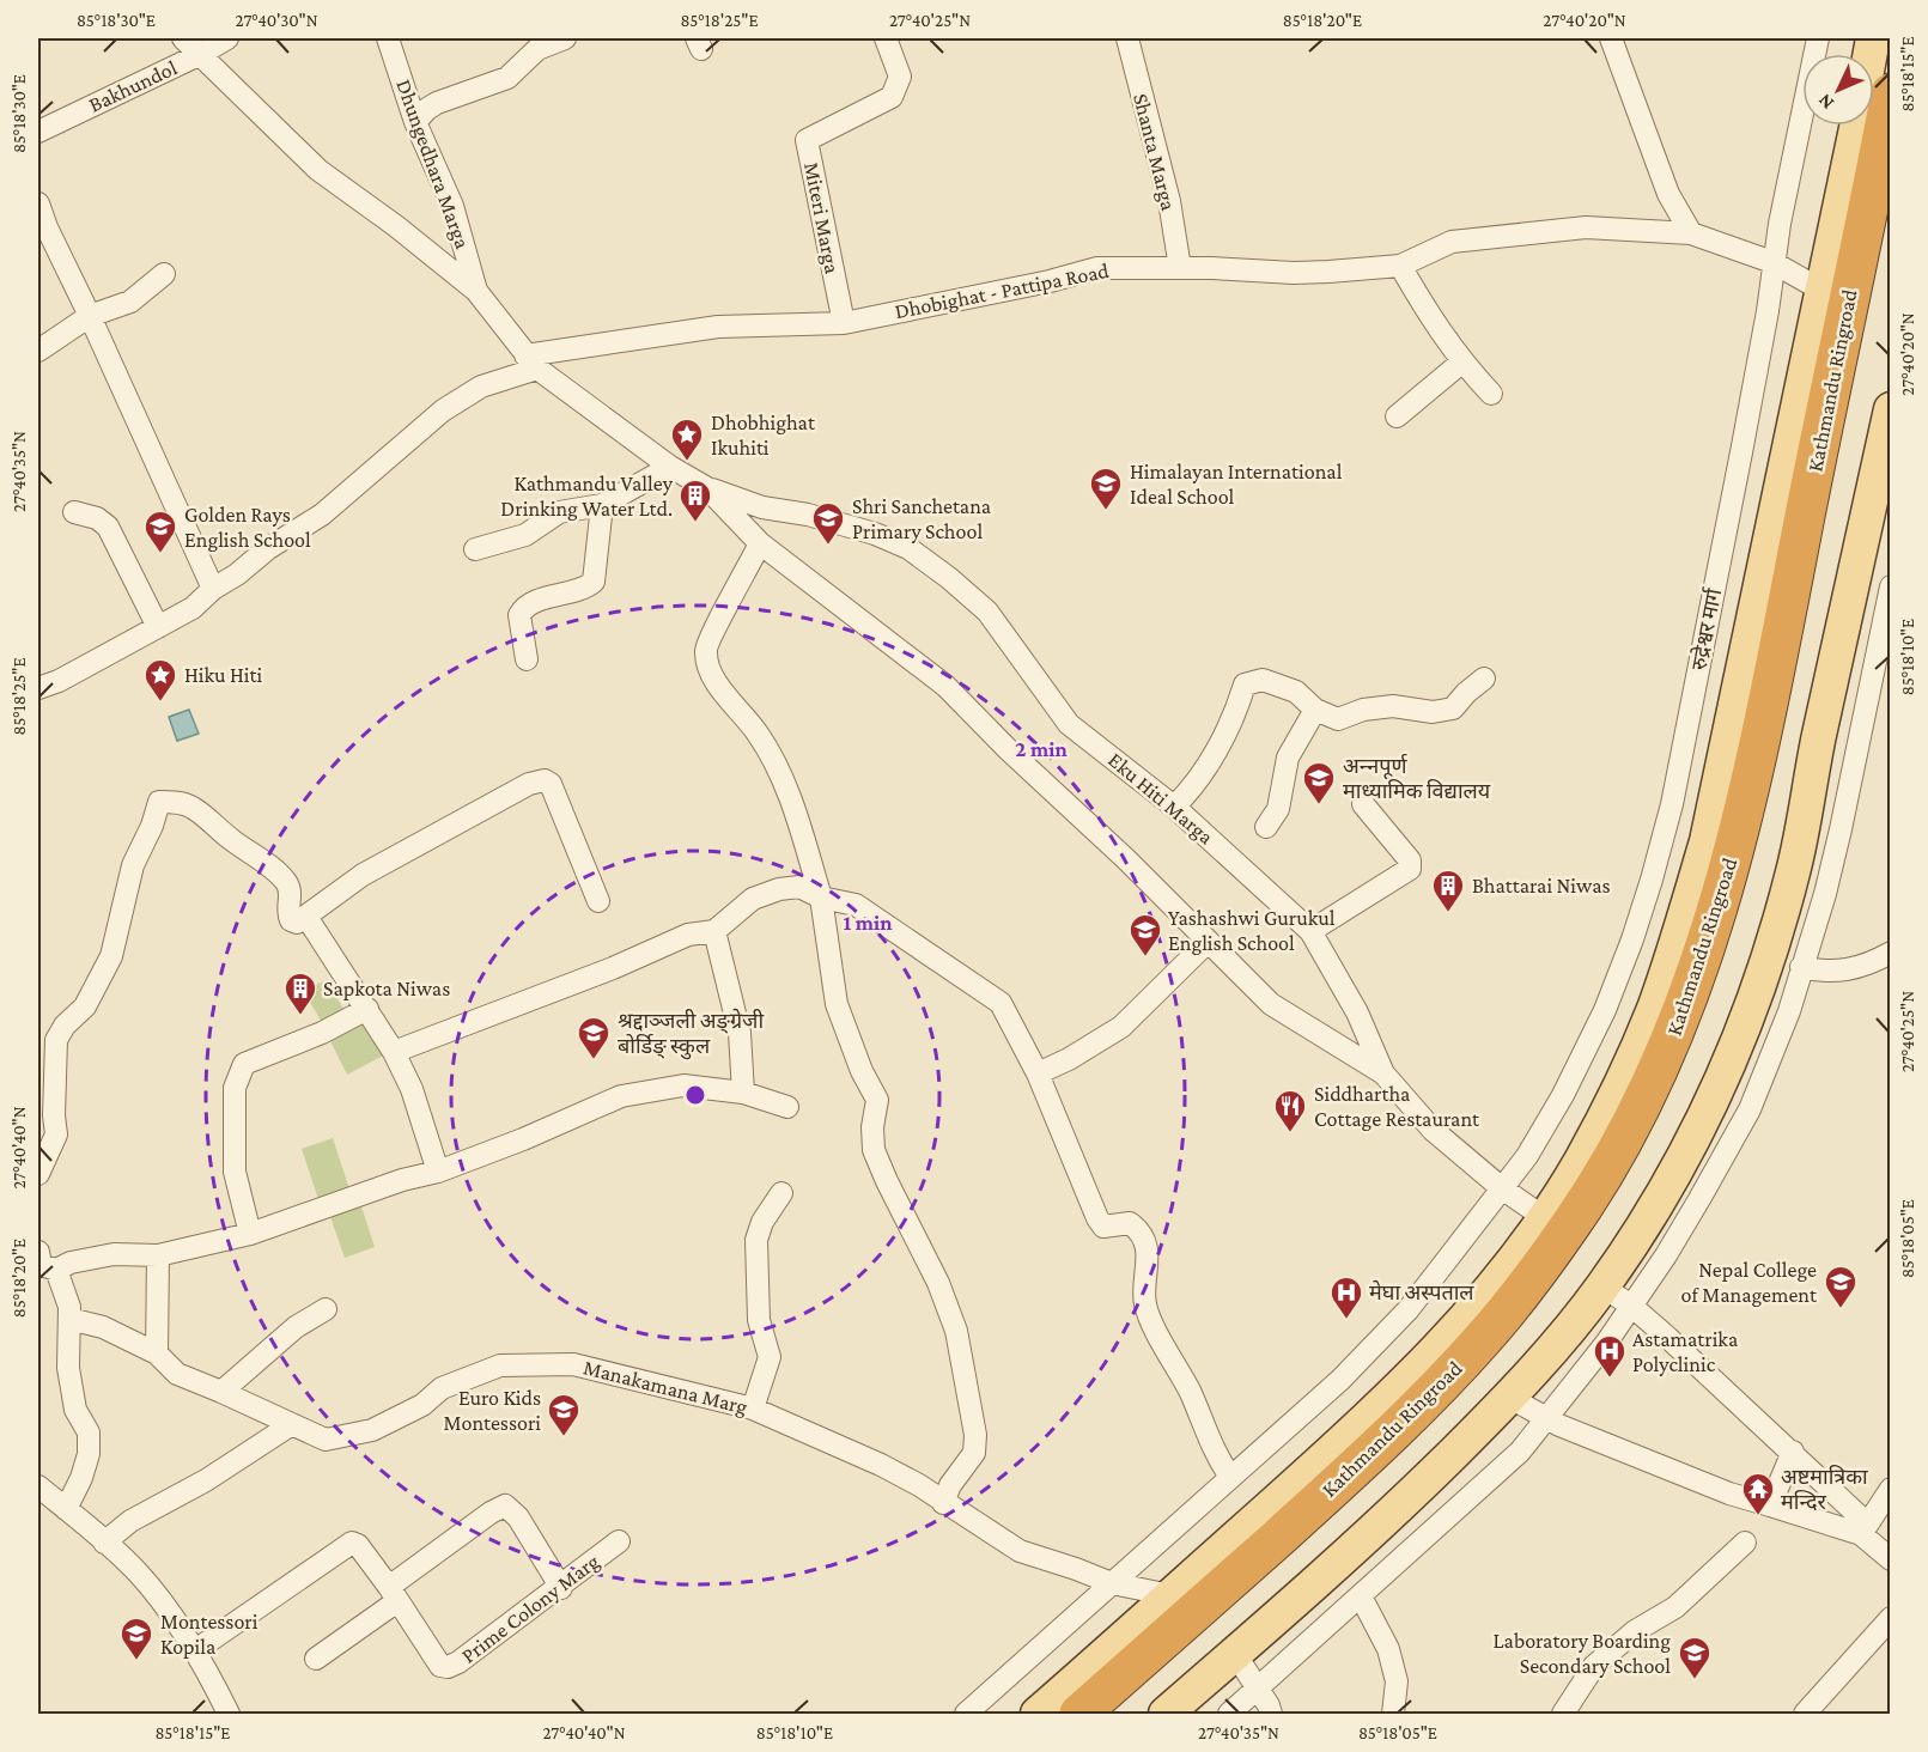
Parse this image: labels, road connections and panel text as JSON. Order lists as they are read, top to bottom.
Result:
{
  "streets": {
    "highway": ["Kathmandu Ringroad"],
    "street": [
      "Bakhundol",
      "Shanta Marga",
      "Dhungedhara Marga",
      "Miteri Marga",
      "Dhobighat - Pattipa Road",
      "रुद्रेश्वर मार्ग",
      "Eku Hiti Marga",
      "Manakamana Marg",
      "Prime Colony Marg"
    ]
  },
  "crossings": [
    ["Shanta Marga", "Dhobighat - Pattipa Road"],
    ["Miteri Marga", "Dhobighat - Pattipa Road"],
    ["Dhobighat - Pattipa Road", "रुद्रेश्वर मार्ग"],
    ["रुद्रेश्वर मार्ग", "Eku Hiti Marga"],
    ["रुद्रेश्वर मार्ग", "Manakamana Marg"]
  ],
  "places": {
    "place": ["Dhobhighat Ikuhiti", "Hiku Hiti"],
    "school or university": [
      "Himalayan International Ideal School",
      "Shri Sanchetana Primary School",
      "Golden Rays English School",
      "अन्‍नपूर्ण माध्यामिक विद्यालय",
      "Yashashwi Gurukul English School",
      "श्रद्दाञ्जली अङ्‍ग्रेजी बोर्डिङ् स्कुल",
      "Nepal College of Management",
      "Euro Kids Montessori",
      "Montessori Kopila",
      "Laboratory Boarding Secondary School"
    ],
    "building": ["Kathmandu Valley Drinking Water Ltd.", "Bhattarai Niwas", "Sapkota Niwas"],
    "restaurant": ["Siddhartha Cottage Restaurant"],
    "hospital": ["मेघा अस्पताल", "Astamatrika Polyclinic"],
    "temple": ["अष्टमात्रिका मन्दिर"]
  },
  "north": "bottom left",
  "coordinates": [
    "85°18'30\"E",
    "27°40'30\"N",
    "85°18'25\"E",
    "27°40'25\"N",
    "85°18'20\"E",
    "27°40'20\"N",
    "85°18'15\"E",
    "27°40'35\"N",
    "85°18'10\"E",
    "27°40'40\"N",
    "85°18'05\"E"
  ],
  "rings": ["2 min", "1 min"]
}
